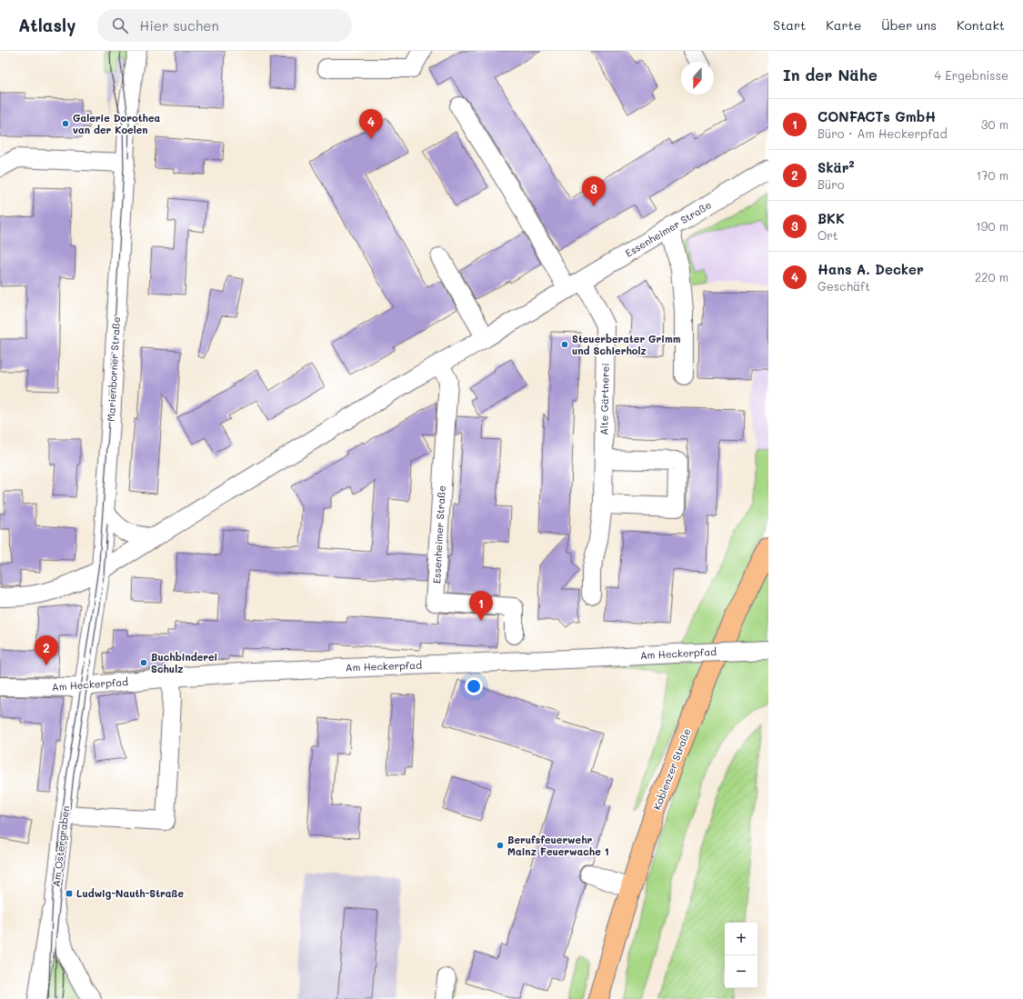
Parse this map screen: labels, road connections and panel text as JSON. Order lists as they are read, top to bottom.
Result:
{
  "streets": {
    "main road": ["Koblenzer Straße"],
    "street": [
      "Essenheimer Straße",
      "Marienborner Straße",
      "Alte Gärtnerei",
      "Am Heckerpfad",
      "Am Ostergraben"
    ]
  },
  "crossings": [
    ["Essenheimer Straße", "Marienborner Straße"],
    ["Essenheimer Straße", "Alte Gärtnerei"],
    ["Marienborner Straße", "Am Heckerpfad"],
    ["Marienborner Straße", "Am Ostergraben"],
    ["Am Heckerpfad", "Am Ostergraben"]
  ],
  "places": {
    "other": [
      "Galerie Dorothea van der Koelen",
      "Steuerberater Grimm und Schierholz",
      "Buchbinderei Schulz",
      "Berufsfeuerwehr Mainz Feuerwache 1"
    ],
    "transit": ["Ludwig-Nauth-Straße"]
  },
  "north": "bottom",
  "page": {
    "header": "Atlasly",
    "search": "Hier suchen",
    "nav": [
      "Start",
      "Karte",
      "Über uns",
      "Kontakt"
    ],
    "heading": ["In der Nähe", "4 Ergebnisse"],
    "list": [
      {
        "mark": "1",
        "name": "CONFACTs GmbH",
        "note": "Büro · Am Heckerpfad",
        "value": "30 m"
      },
      {
        "mark": "2",
        "name": "Skär²",
        "note": "Büro",
        "value": "170 m"
      },
      {
        "mark": "3",
        "name": "BKK",
        "note": "Ort",
        "value": "190 m"
      },
      {
        "mark": "4",
        "name": "Hans A. Decker",
        "note": "Geschäft",
        "value": "220 m"
      }
    ],
    "pins": [
      "4",
      "3",
      "1",
      "2"
    ],
    "map_buttons": ["+", "−"]
  }
}
